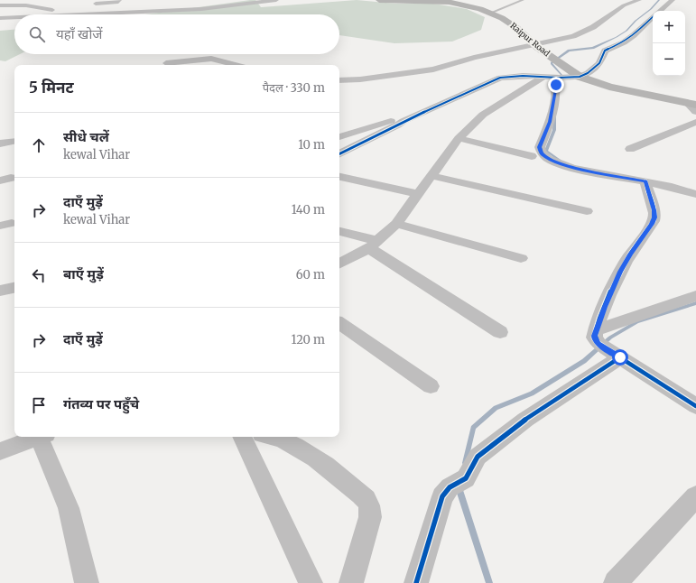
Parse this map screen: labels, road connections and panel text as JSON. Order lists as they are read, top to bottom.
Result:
{
  "streets": {
    "main road": ["Raipur Road"]
  },
  "page": {
    "map_buttons": ["+", "−"],
    "search": "यहाँ खोजें",
    "heading": ["5 मिनट", "पैदल · 330 m"],
    "list": [
      ["सीधे चलें", "kewal Vihar", "10 m"],
      ["दाएँ मुड़ें", "kewal Vihar", "140 m"],
      ["बाएँ मुड़ें", "60 m"],
      ["दाएँ मुड़ें", "120 m"],
      "गंतव्य पर पहुँचे"
    ]
  }
}
